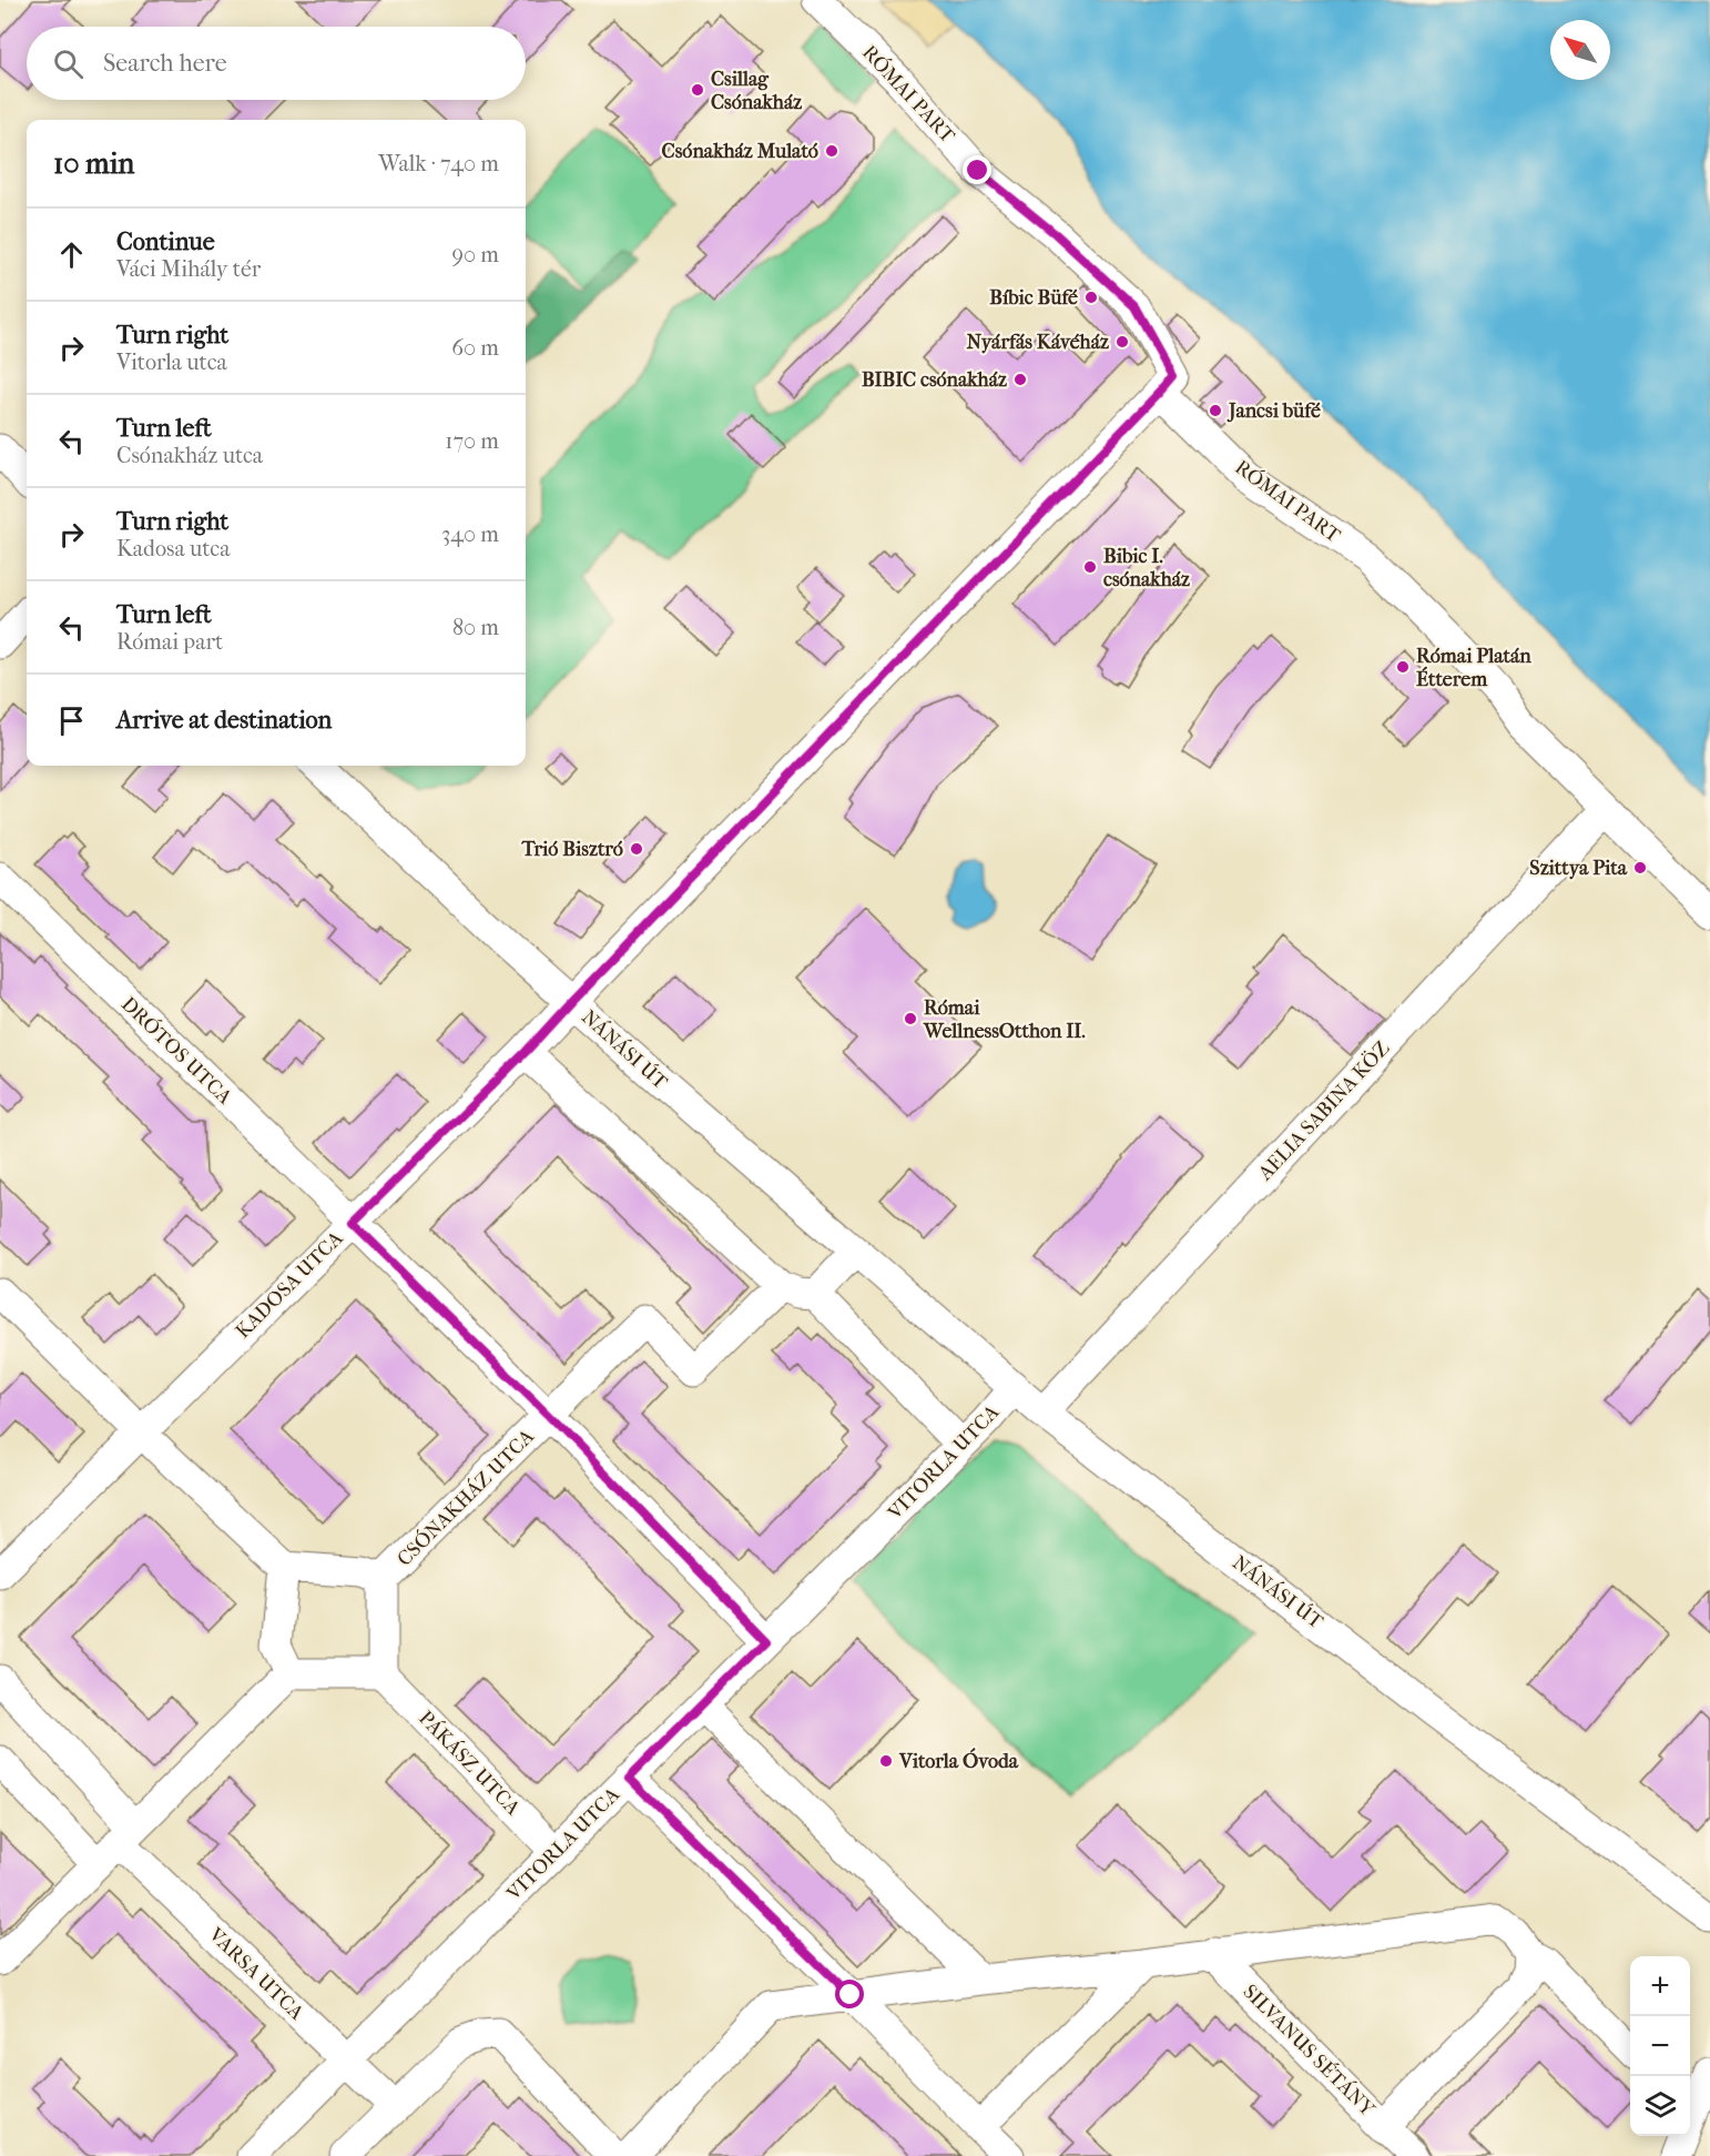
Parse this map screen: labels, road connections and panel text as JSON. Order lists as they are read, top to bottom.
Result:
{
  "streets": {
    "street": [
      "RÓMAI PART",
      "NÁNÁSI ÚT",
      "DRÓTOS UTCA",
      "AELIA SABINA KÖZ",
      "KADOSA UTCA",
      "VITORLA UTCA",
      "CSÓNAKHÁZ UTCA",
      "PÁKÁSZ UTCA",
      "VARSA UTCA",
      "SILVANUS SÉTÁNY"
    ]
  },
  "crossings": [
    ["RÓMAI PART", "AELIA SABINA KÖZ"],
    ["RÓMAI PART", "KADOSA UTCA"],
    ["NÁNÁSI ÚT", "AELIA SABINA KÖZ"],
    ["NÁNÁSI ÚT", "KADOSA UTCA"],
    ["NÁNÁSI ÚT", "VITORLA UTCA"],
    ["DRÓTOS UTCA", "KADOSA UTCA"],
    ["DRÓTOS UTCA", "CSÓNAKHÁZ UTCA"],
    ["KADOSA UTCA", "CSÓNAKHÁZ UTCA"],
    ["VITORLA UTCA", "CSÓNAKHÁZ UTCA"],
    ["VITORLA UTCA", "PÁKÁSZ UTCA"],
    ["VITORLA UTCA", "VARSA UTCA"]
  ],
  "places": [
    "Csillag Csónakház",
    "Csónakház Mulató",
    "Bíbic Büfé",
    "Nyárfás Kávéház",
    "BIBIC csónakház",
    "Jancsi büfé",
    "Bibic I. csónakház",
    "Római Platán Étterem",
    "Trió Bisztró",
    "Szittya Pita",
    "Római WellnessOtthon II.",
    "Vitorla Óvoda"
  ],
  "north": "top left",
  "page": {
    "search": "Search here",
    "heading": ["10 min", "Walk · 740 m"],
    "list": [
      ["Continue", "Váci Mihály tér", "90 m"],
      ["Turn right", "Vitorla utca", "60 m"],
      ["Turn left", "Csónakház utca", "170 m"],
      ["Turn right", "Kadosa utca", "340 m"],
      ["Turn left", "Római part", "80 m"],
      "Arrive at destination"
    ],
    "map_buttons": ["+", "−"]
  }
}
